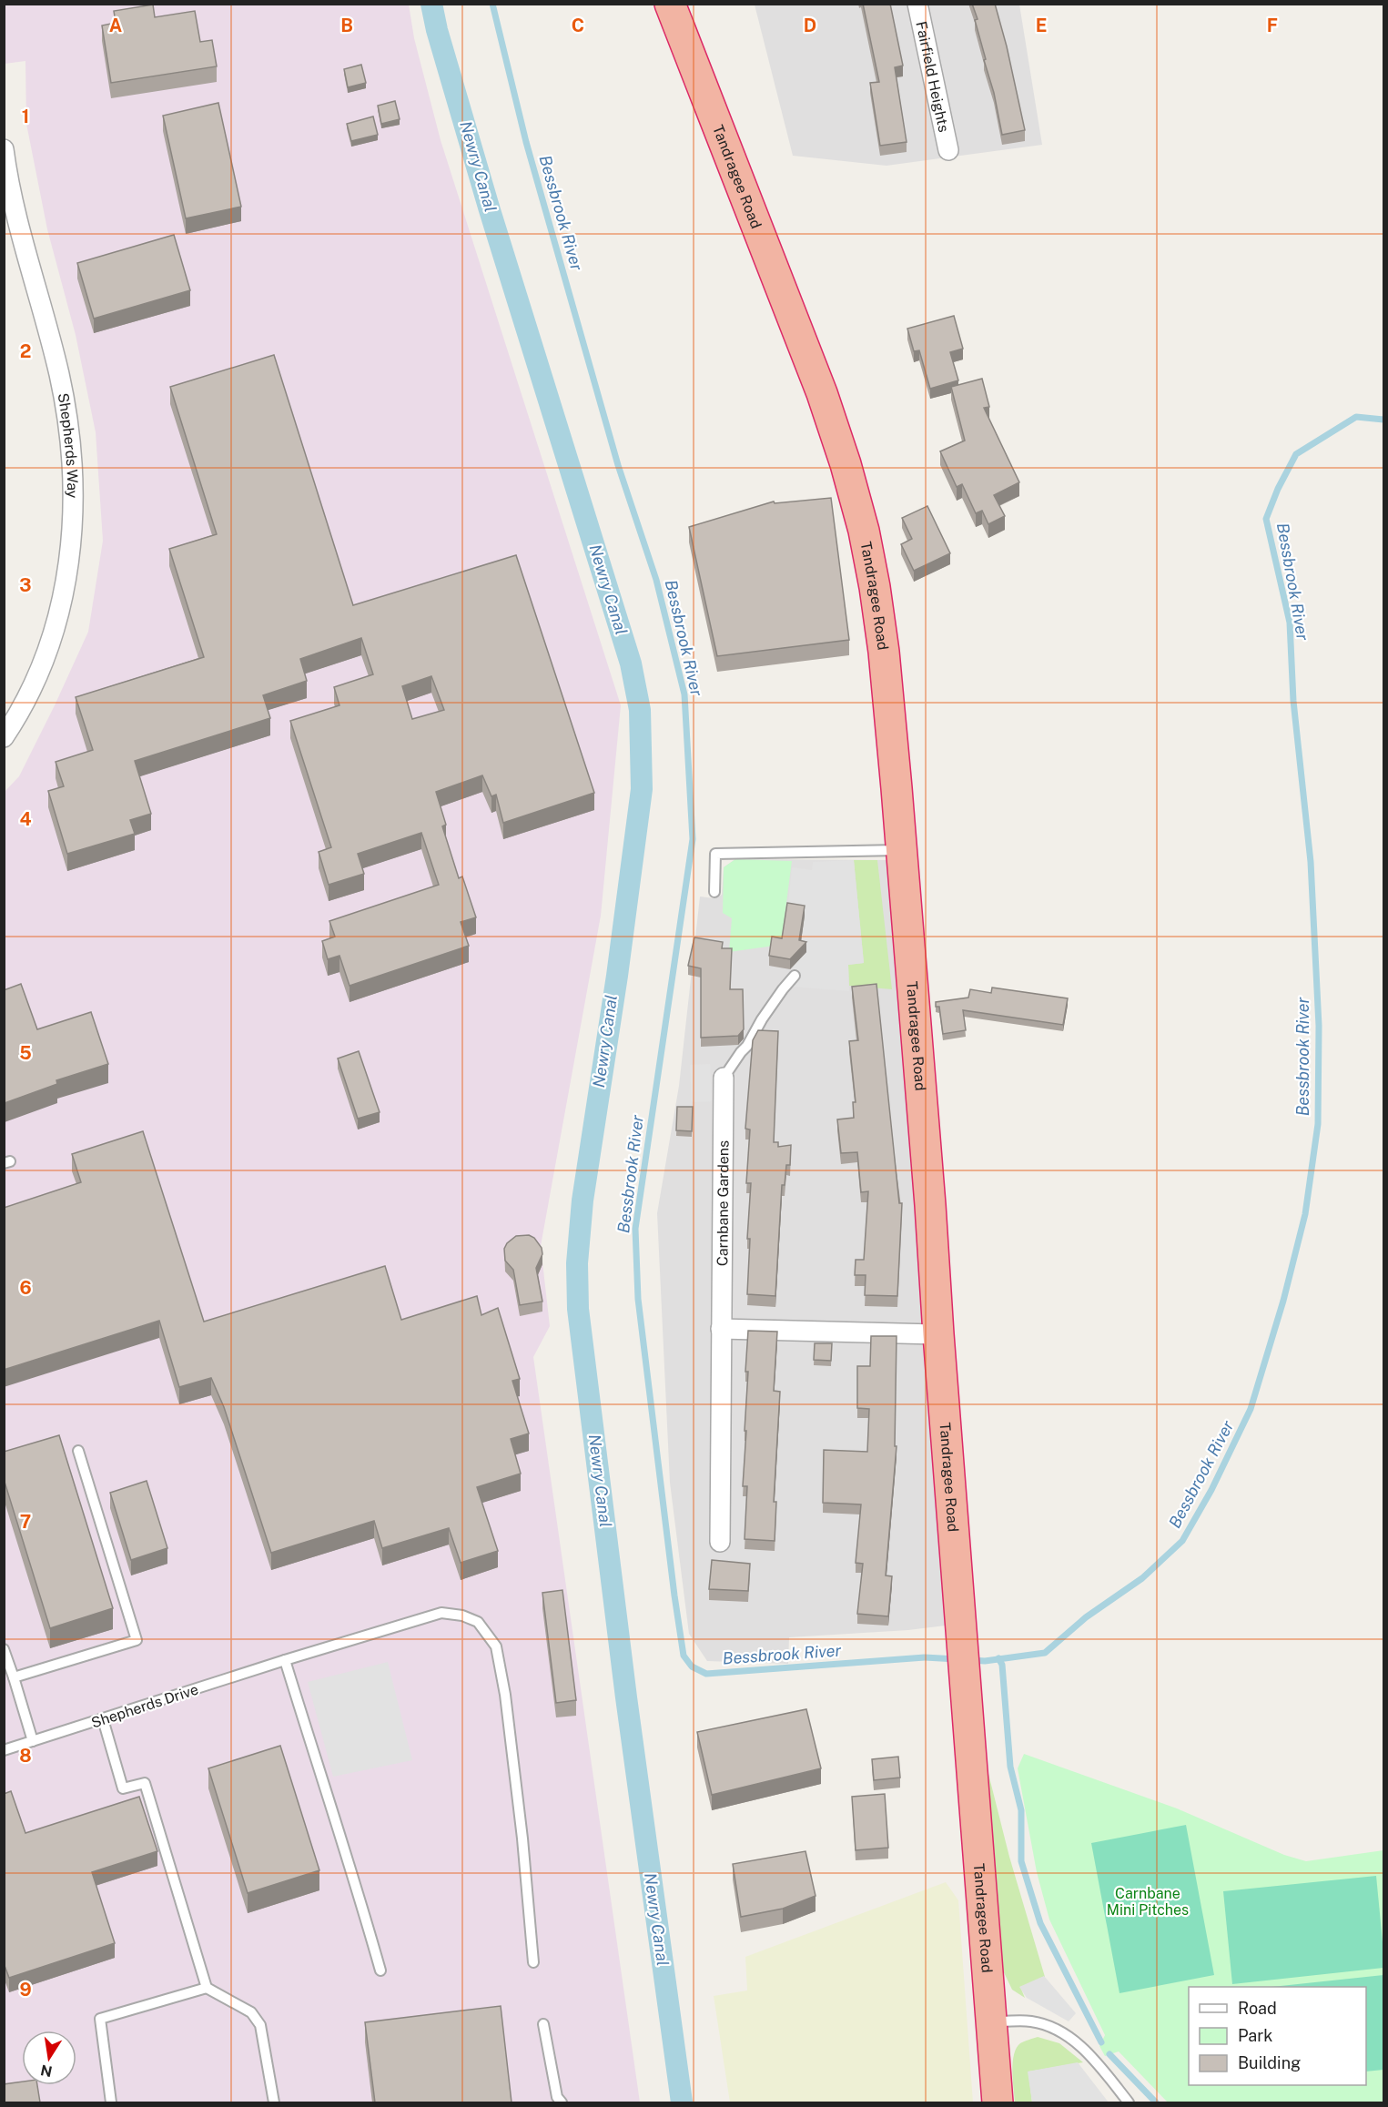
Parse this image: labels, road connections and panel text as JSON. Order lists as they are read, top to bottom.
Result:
{
  "streets": {
    "highway": ["Tandragee Road"],
    "street": ["Fairfield Heights", "Shepherds Way", "Carnbane Gardens"],
    "lane": ["Shepherds Drive"]
  },
  "water": ["Newry Canal", "Bessbrook River"],
  "parks": ["Carnbane Mini Pitches"],
  "legend": ["Road", "Park", "Building"],
  "north": "bottom",
  "grid": {
    "columns": [
      "A",
      "B",
      "C",
      "D",
      "E",
      "F"
    ],
    "rows": [
      "1",
      "2",
      "3",
      "4",
      "5",
      "6",
      "7",
      "8",
      "9"
    ]
  }
}
